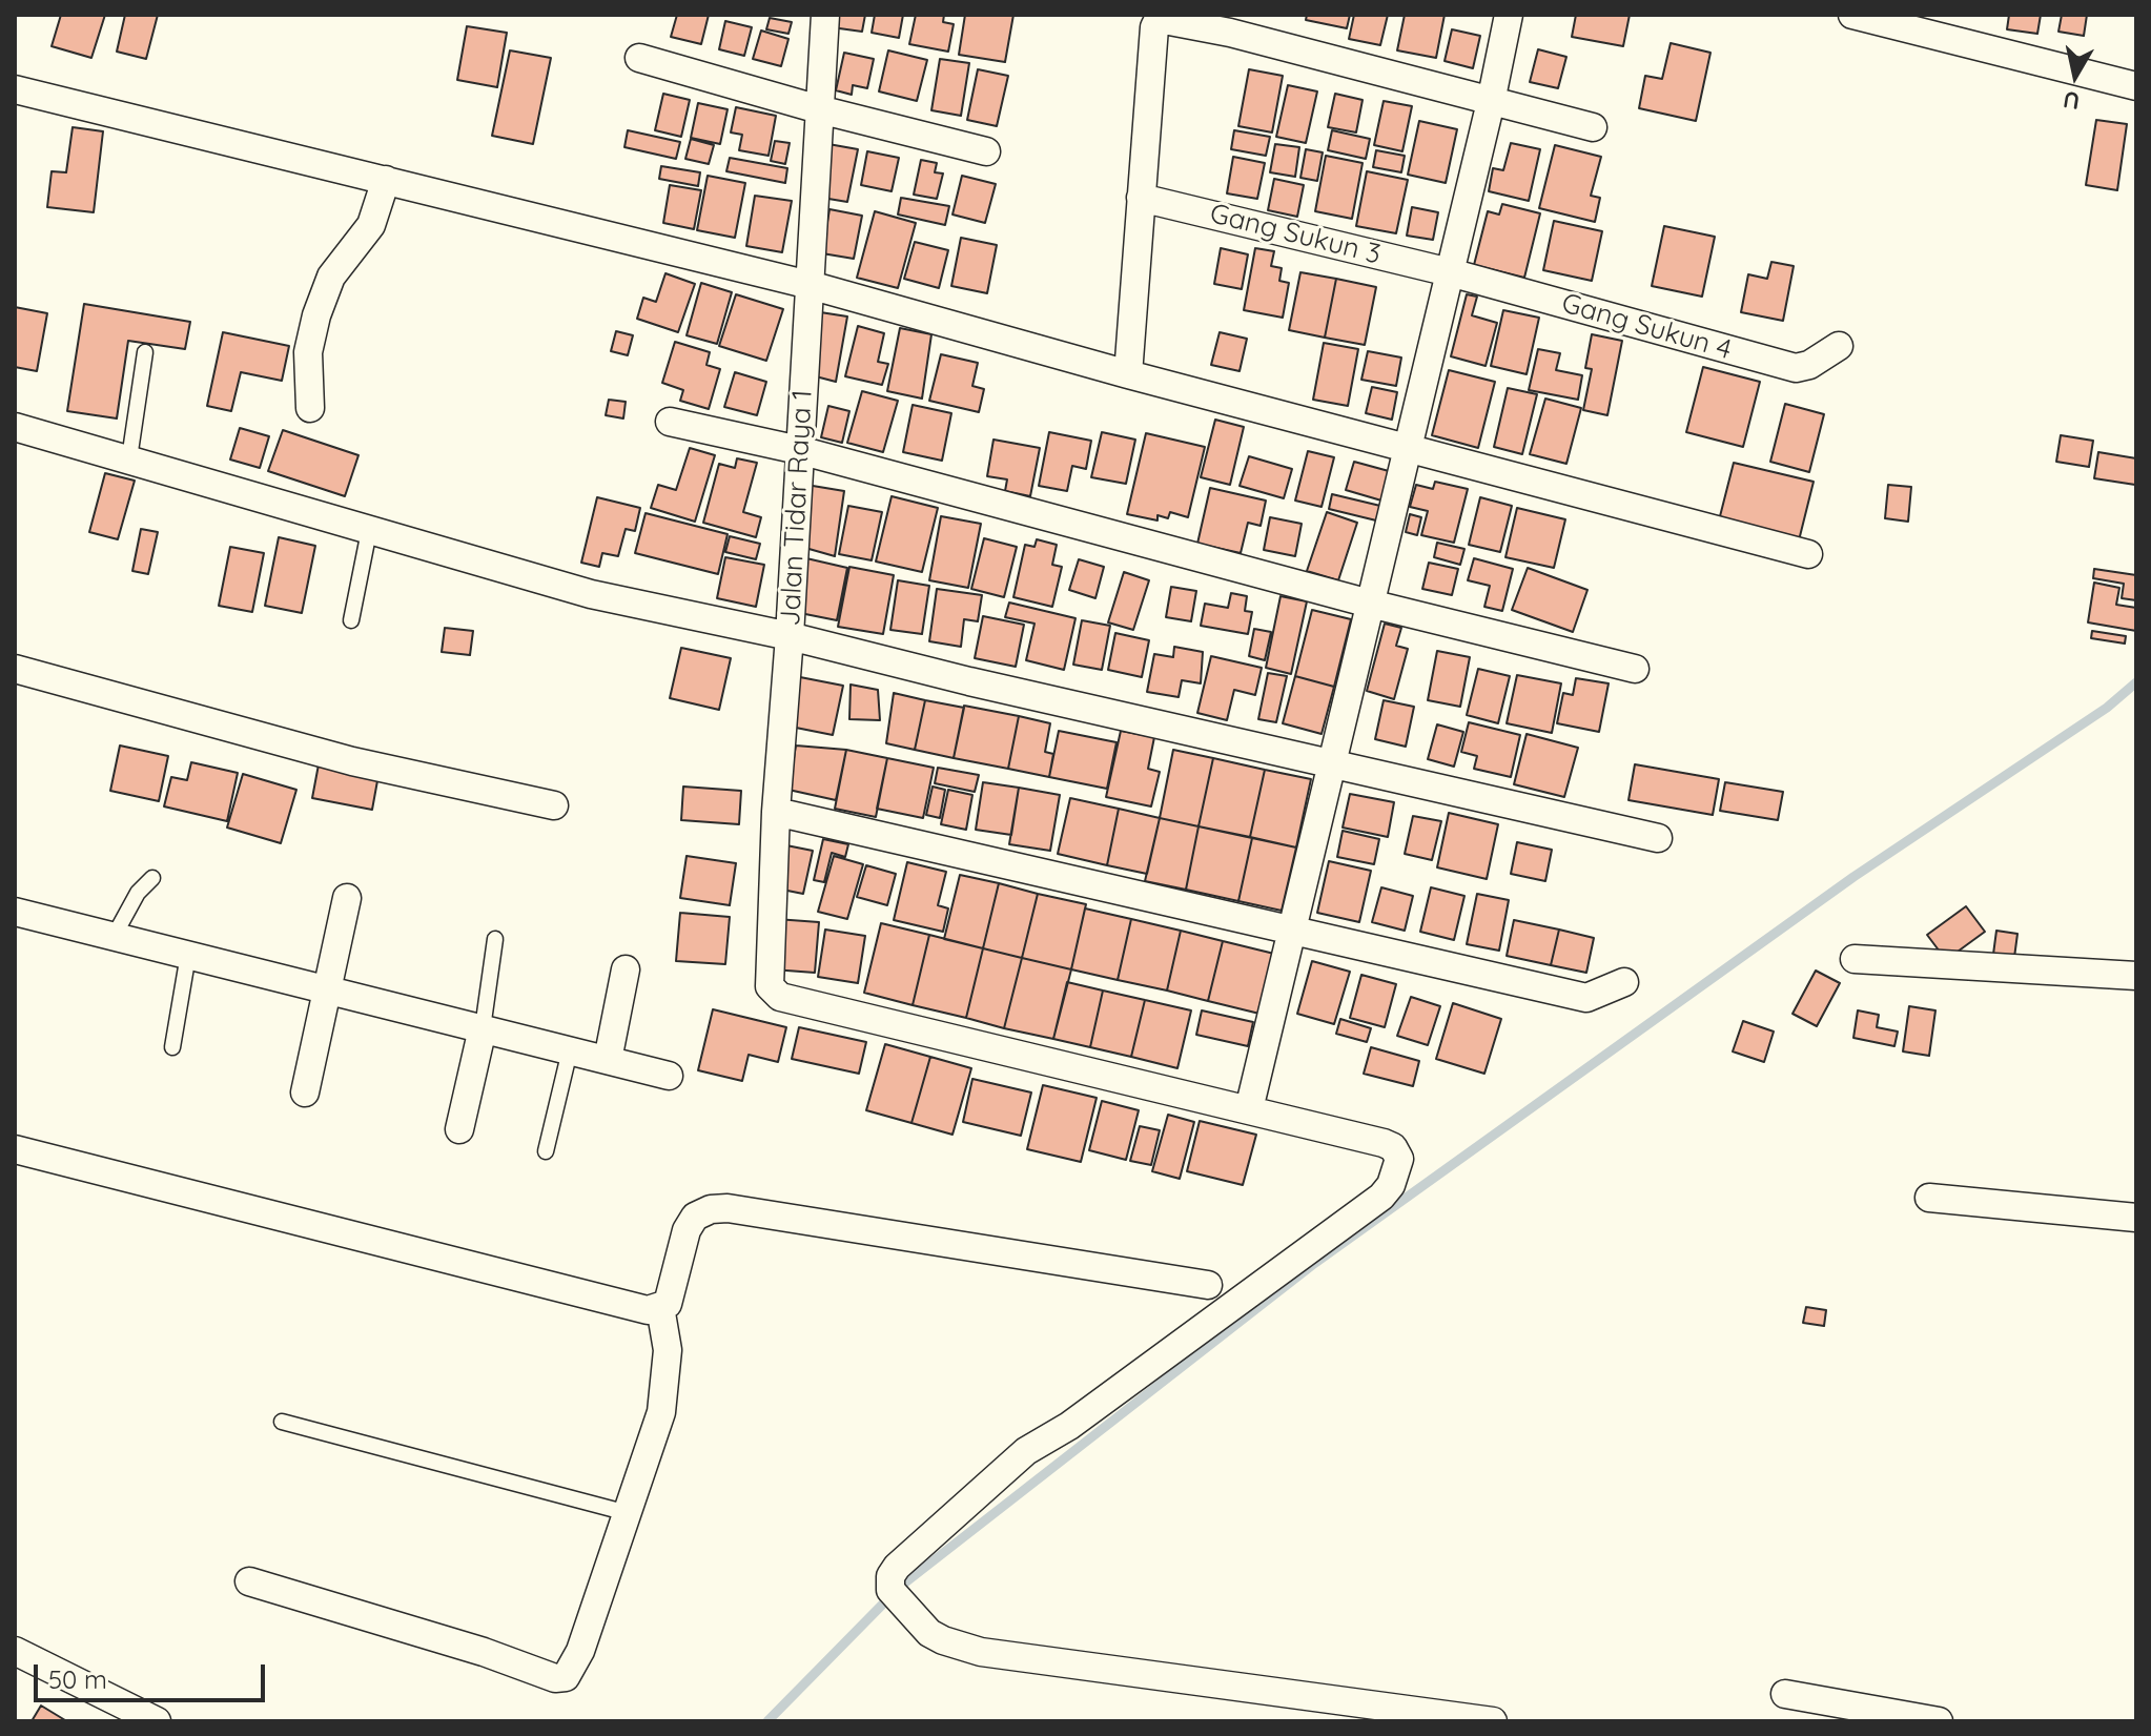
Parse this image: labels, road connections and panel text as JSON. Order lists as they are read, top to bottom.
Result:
{
  "streets": {
    "street": ["Gang Sukun 3", "Gang Sukun 4", "Jalan Tidar Raya 1"]
  },
  "crossings": [
    ["Gang Sukun 3", "Gang Sukun 4"]
  ],
  "scale_bar": "50 m",
  "north": "bottom"
}
